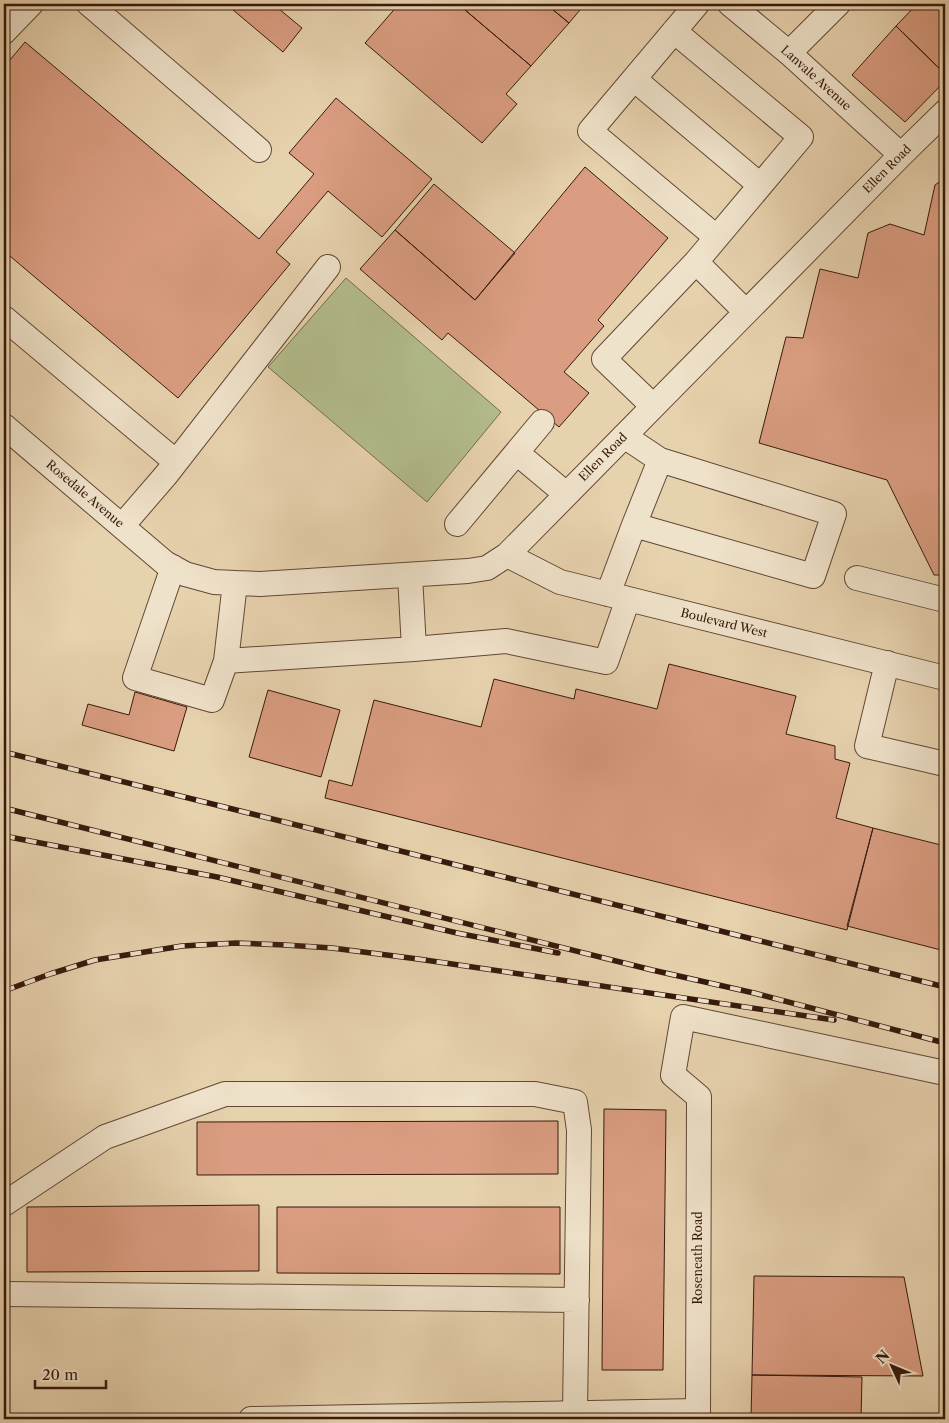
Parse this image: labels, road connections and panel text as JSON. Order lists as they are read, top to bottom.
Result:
{
  "streets": {
    "street": [
      "Lanvale Avenue",
      "Ellen Road",
      "Rosedale Avenue",
      "Boulevard West",
      "Roseneath Road"
    ]
  },
  "crossings": [
    ["Lanvale Avenue", "Ellen Road"],
    ["Ellen Road", "Rosedale Avenue"],
    ["Ellen Road", "Boulevard West"]
  ],
  "scale_bar": "20 m",
  "north": "top left"
}
